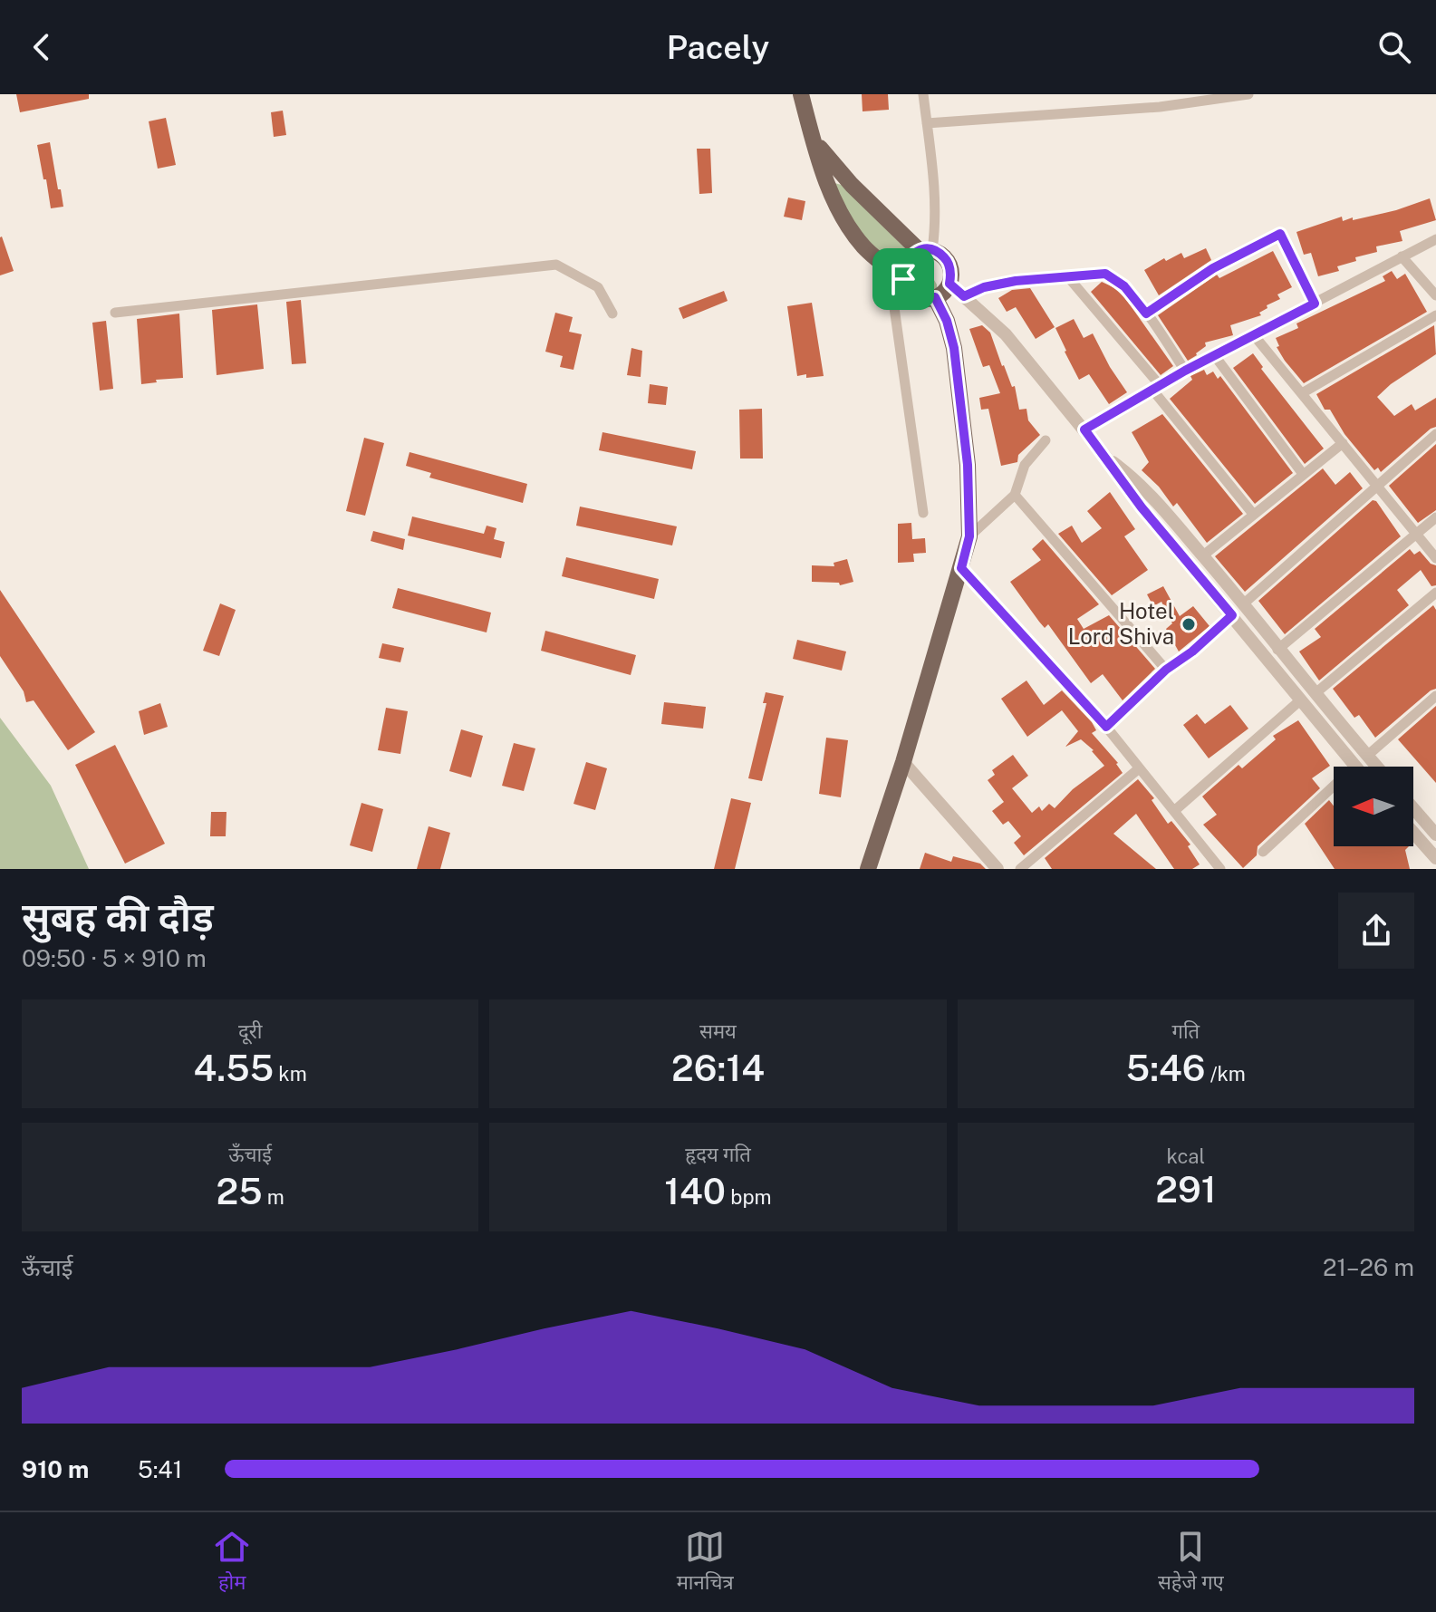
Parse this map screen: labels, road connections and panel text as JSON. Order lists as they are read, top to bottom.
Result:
{
  "places": ["Hotel Lord Shiva"],
  "north": "left",
  "page": {
    "header": "Pacely",
    "heading": ["सुबह की दौड़", "09:50 · 5 × 910 m"],
    "stats": [
      ["दूरी", "4.55 km"],
      ["समय", "26:14"],
      ["गति", "5:46 /km"],
      ["ऊँचाई", "25 m"],
      ["हृदय गति", "140 bpm"],
      ["kcal", "291"]
    ],
    "chart": ["ऊँचाई", "21–26 m"],
    "list": [
      {
        "name": "910 m",
        "note": "5:41"
      }
    ],
    "tabs": ["होम", "मानचित्र", "सहेजे गए"]
  }
}
